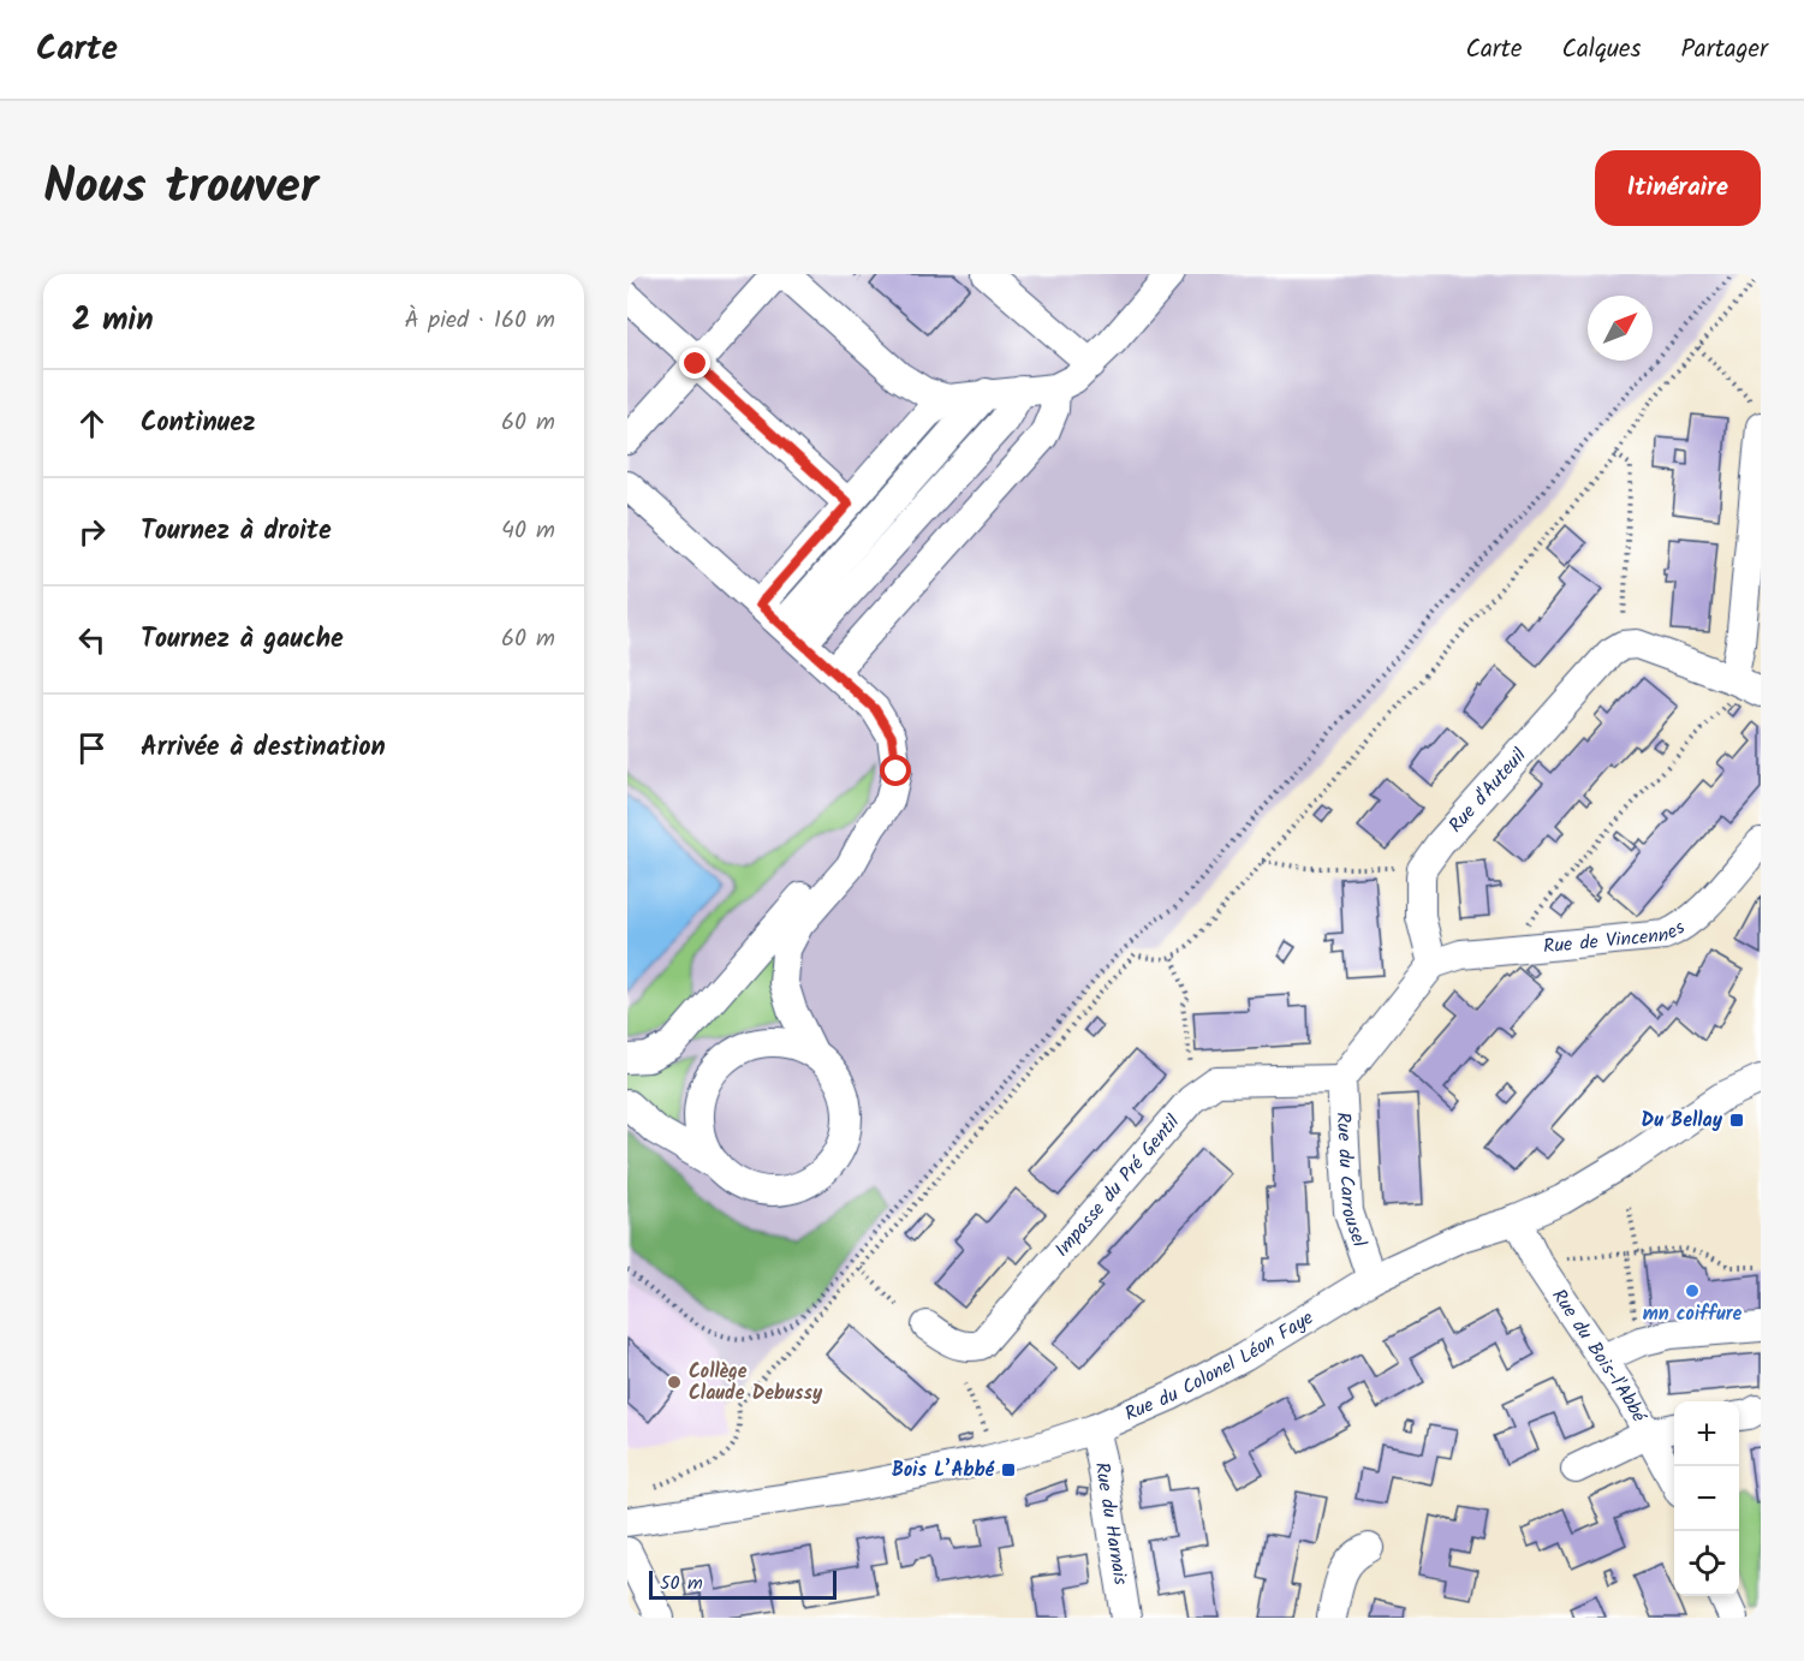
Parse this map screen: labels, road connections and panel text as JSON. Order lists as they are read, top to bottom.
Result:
{
  "streets": {
    "street": [
      "Rue d'Auteuil",
      "Rue de Vincennes",
      "Rue du Carrousel",
      "Impasse du Pré Gentil",
      "Rue du Bois-l'Abbé",
      "Rue du Colonel Léon Faye",
      "Rue du Harnais"
    ]
  },
  "crossings": [
    ["Rue d'Auteuil", "Rue de Vincennes"],
    ["Rue du Carrousel", "Impasse du Pré Gentil"],
    ["Rue du Carrousel", "Rue du Colonel Léon Faye"],
    ["Rue du Bois-l'Abbé", "Rue du Colonel Léon Faye"],
    ["Rue du Colonel Léon Faye", "Rue du Harnais"]
  ],
  "places": {
    "transit": ["Du Bellay", "Bois L’Abbé"],
    "other": ["mn coiffure", "Collège Claude Debussy"]
  },
  "scale_bar": "50 m",
  "north": "top right",
  "page": {
    "header": "Carte",
    "nav": ["Carte", "Calques", "Partager"],
    "title": "Nous trouver",
    "buttons": "Itinéraire",
    "heading": ["2 min", "À pied · 160 m"],
    "list": [
      ["Continuez", "60 m"],
      ["Tournez à droite", "40 m"],
      ["Tournez à gauche", "60 m"],
      "Arrivée à destination"
    ],
    "map_buttons": ["+", "−"],
    "scale": "50 m"
  }
}
